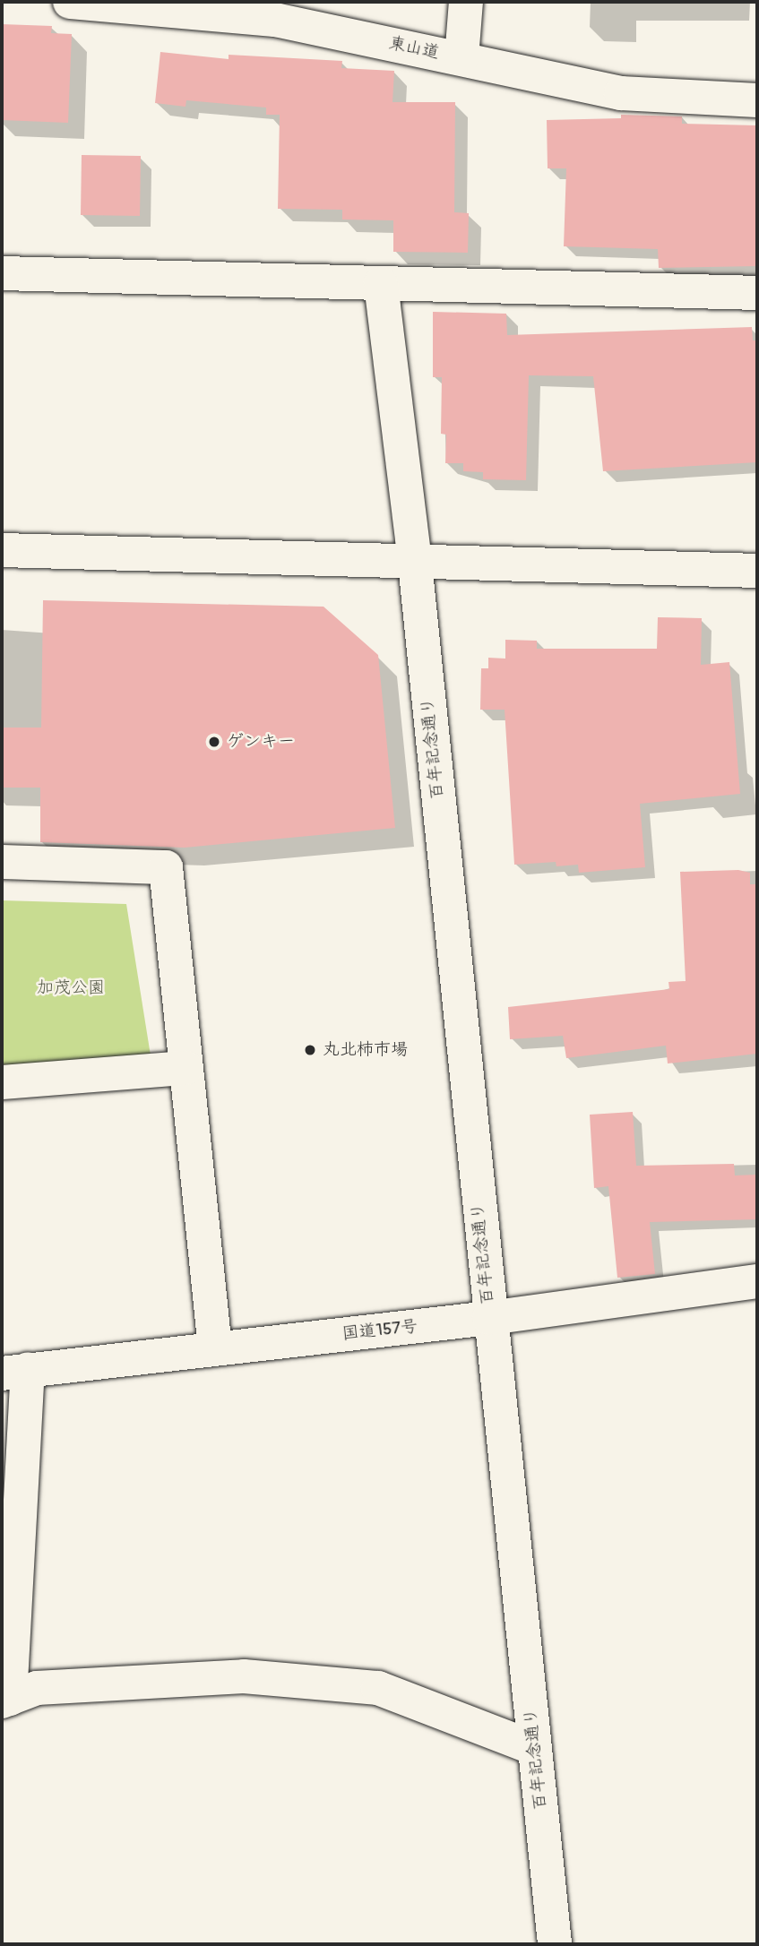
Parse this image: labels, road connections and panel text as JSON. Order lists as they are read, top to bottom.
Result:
{
  "streets": {
    "main road": ["東山道", "百年記念通り", "国道157号"]
  },
  "crossings": [
    ["百年記念通り", "国道157号"]
  ],
  "parks": ["加茂公園"],
  "places": ["ゲンキー", "丸北柿市場"]
}
